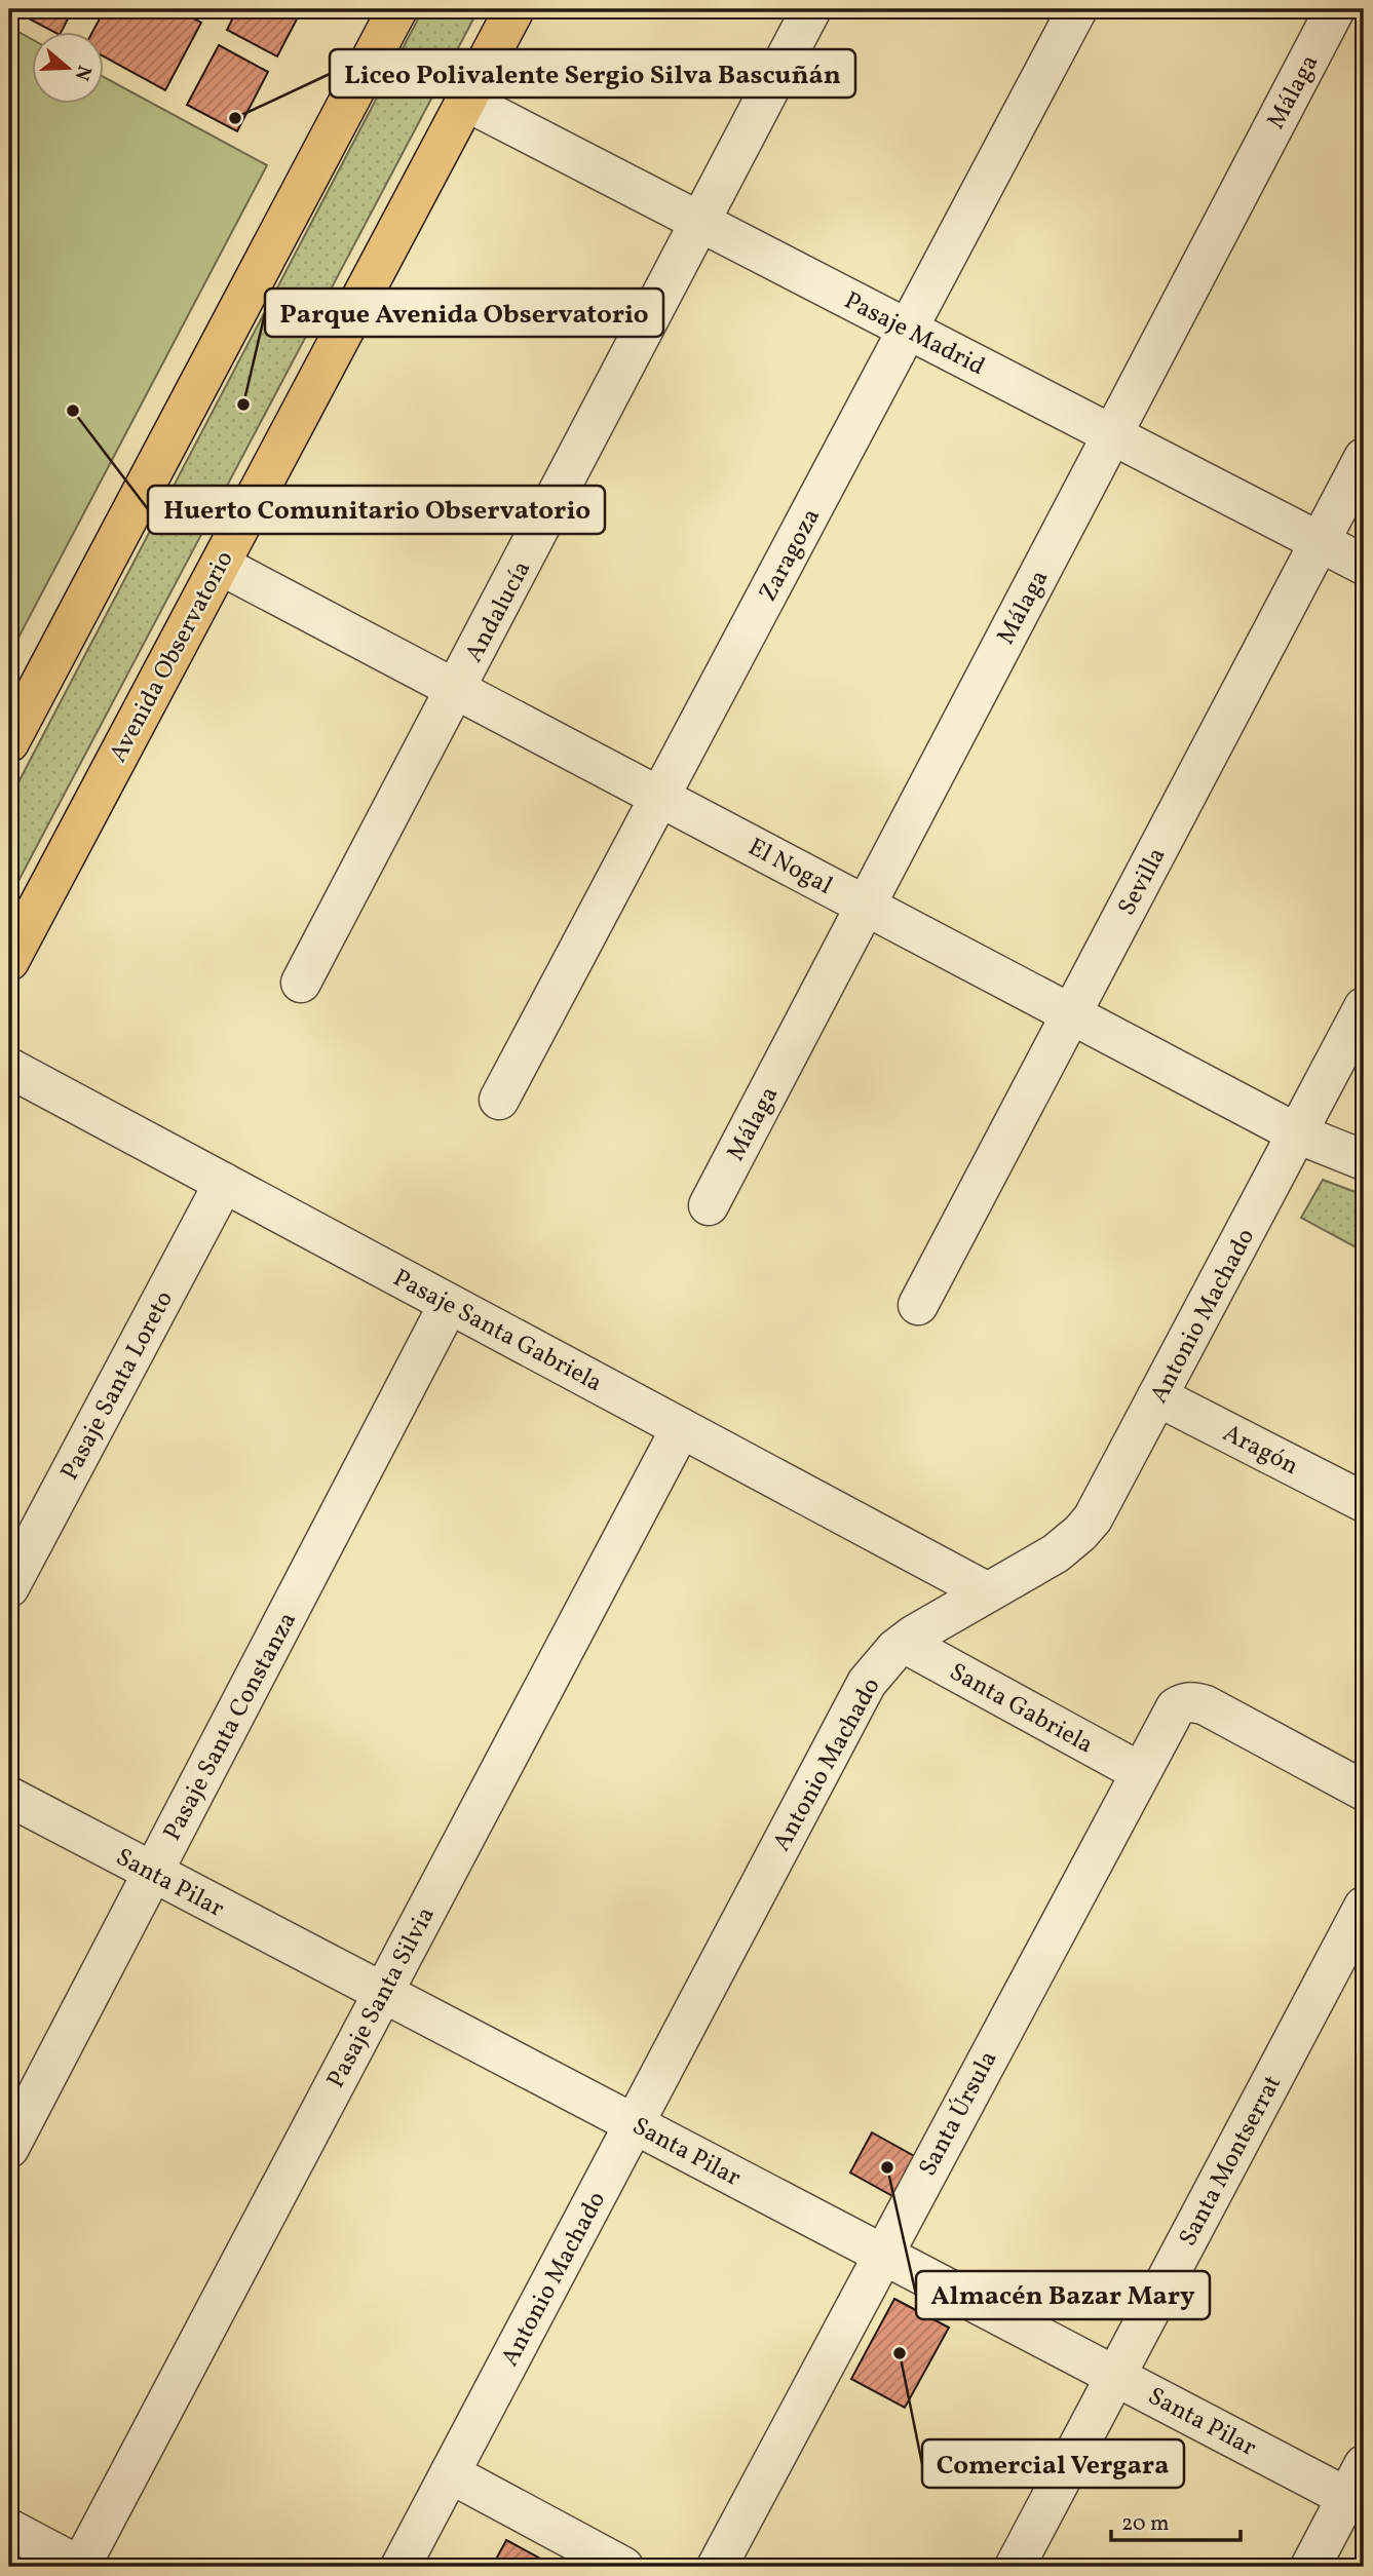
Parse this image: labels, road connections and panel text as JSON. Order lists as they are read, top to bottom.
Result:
{
  "streets": {
    "main road": ["Avenida Observatorio"],
    "street": [
      "Málaga",
      "Pasaje Madrid",
      "Zaragoza",
      "Andalucía",
      "El Nogal",
      "Sevilla",
      "Antonio Machado",
      "Pasaje Santa Gabriela",
      "Pasaje Santa Loreto",
      "Aragón",
      "Santa Gabriela",
      "Pasaje Santa Constanza",
      "Santa Pilar",
      "Pasaje Santa Silvia",
      "Santa Úrsula",
      "Santa Montserrat"
    ]
  },
  "crossings": [
    ["Málaga", "Pasaje Madrid"],
    ["Málaga", "El Nogal"],
    ["Pasaje Madrid", "Zaragoza"],
    ["Pasaje Madrid", "Andalucía"],
    ["Pasaje Madrid", "Avenida Observatorio"],
    ["Pasaje Madrid", "Sevilla"],
    ["Zaragoza", "El Nogal"],
    ["Andalucía", "El Nogal"],
    ["Avenida Observatorio", "El Nogal"],
    ["El Nogal", "Sevilla"],
    ["El Nogal", "Antonio Machado"],
    ["Antonio Machado", "Pasaje Santa Gabriela"],
    ["Antonio Machado", "Aragón"],
    ["Antonio Machado", "Santa Gabriela"],
    ["Antonio Machado", "Santa Pilar"],
    ["Pasaje Santa Gabriela", "Pasaje Santa Loreto"],
    ["Pasaje Santa Gabriela", "Pasaje Santa Constanza"],
    ["Pasaje Santa Gabriela", "Pasaje Santa Silvia"],
    ["Santa Gabriela", "Santa Úrsula"],
    ["Pasaje Santa Constanza", "Santa Pilar"],
    ["Santa Pilar", "Pasaje Santa Silvia"],
    ["Santa Pilar", "Santa Úrsula"],
    ["Santa Pilar", "Santa Montserrat"]
  ],
  "places": [
    "Liceo Polivalente Sergio Silva Bascuñán",
    "Parque Avenida Observatorio",
    "Huerto Comunitario Observatorio",
    "Almacén Bazar Mary",
    "Comercial Vergara"
  ],
  "scale_bar": "20 m",
  "north": "right"
}
